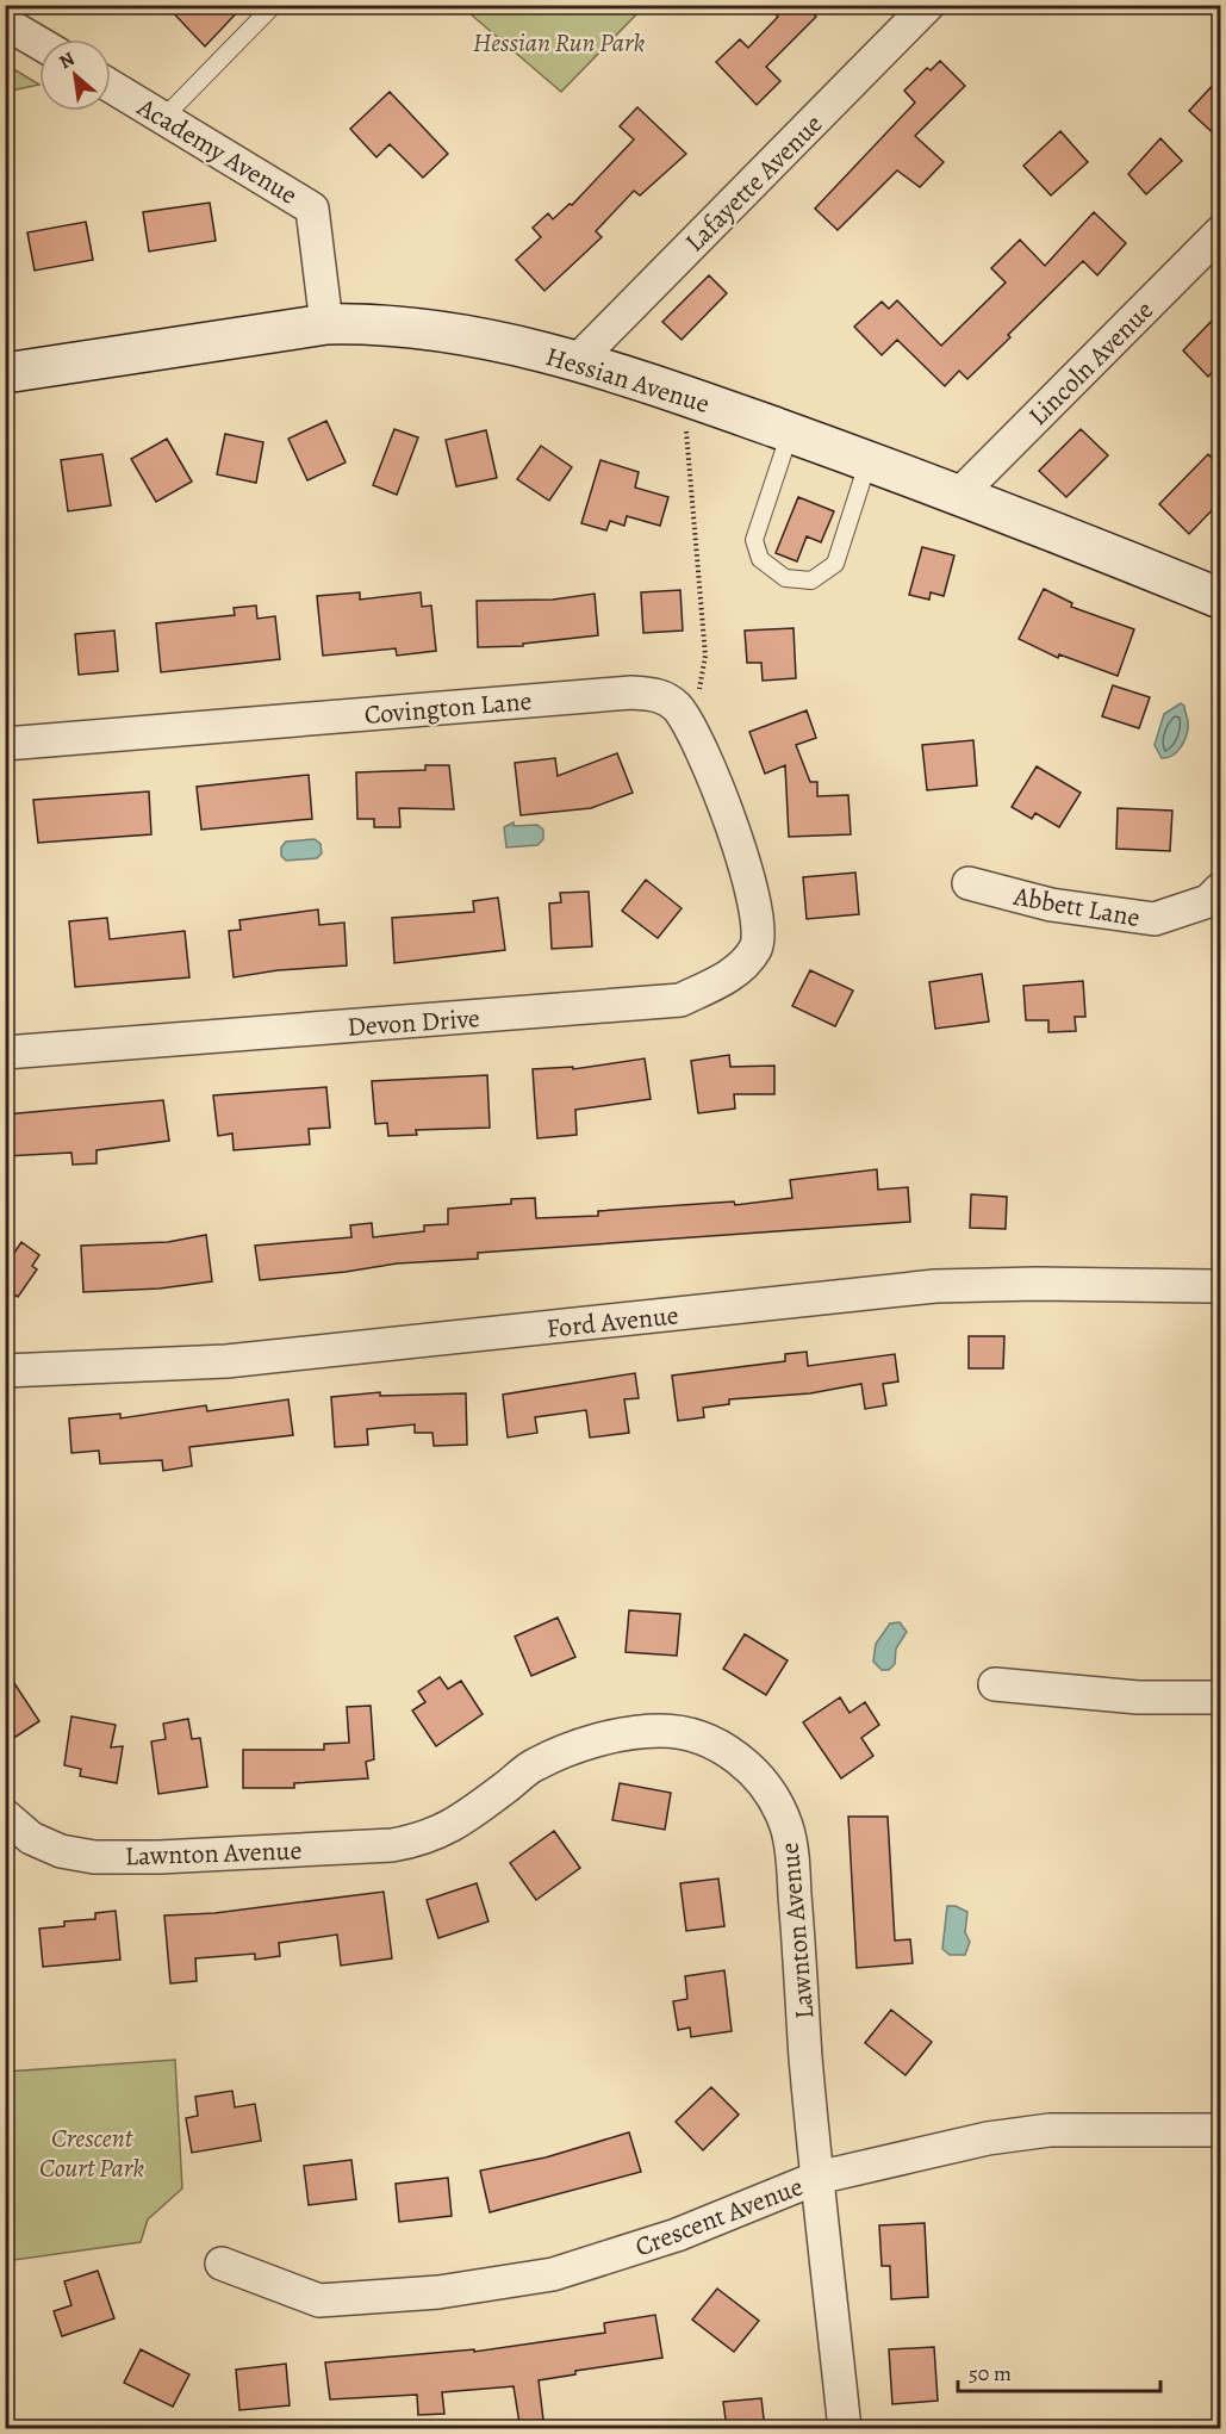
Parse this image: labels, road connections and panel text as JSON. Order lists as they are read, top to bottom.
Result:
{
  "streets": {
    "main road": ["Hessian Avenue"],
    "street": [
      "Academy Avenue",
      "Lafayette Avenue",
      "Lincoln Avenue",
      "Covington Lane",
      "Abbett Lane",
      "Devon Drive",
      "Ford Avenue",
      "Lawnton Avenue",
      "Crescent Avenue"
    ]
  },
  "crossings": [
    ["Academy Avenue", "Hessian Avenue"],
    ["Lafayette Avenue", "Hessian Avenue"],
    ["Lincoln Avenue", "Hessian Avenue"],
    ["Covington Lane", "Devon Drive"],
    ["Lawnton Avenue", "Crescent Avenue"]
  ],
  "parks": ["Hessian Run Park", "Crescent Court Park"],
  "scale_bar": "50 m",
  "north": "top left"
}
